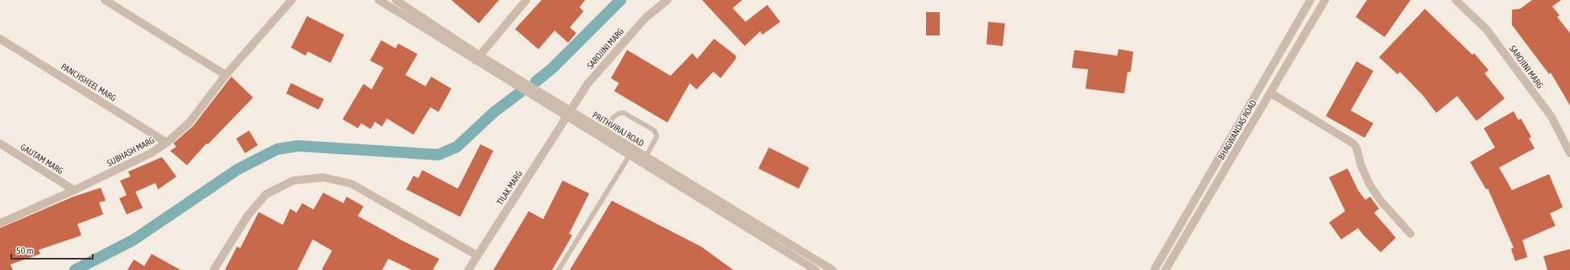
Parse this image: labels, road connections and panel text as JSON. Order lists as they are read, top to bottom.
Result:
{
  "streets": {
    "street": [
      "SAROJINI MARG",
      "PANCHSHEEL MARG",
      "PRITHVIRAJ ROAD",
      "BHAGWANDAS ROAD",
      "SUBHASH MARG",
      "GAUTAM MARG",
      "TILAK MARG"
    ]
  },
  "crossings": [
    ["SAROJINI MARG", "PRITHVIRAJ ROAD"],
    ["SAROJINI MARG", "TILAK MARG"],
    ["PANCHSHEEL MARG", "SUBHASH MARG"],
    ["PRITHVIRAJ ROAD", "TILAK MARG"],
    ["SUBHASH MARG", "GAUTAM MARG"]
  ],
  "scale_bar": "50 m"
}
